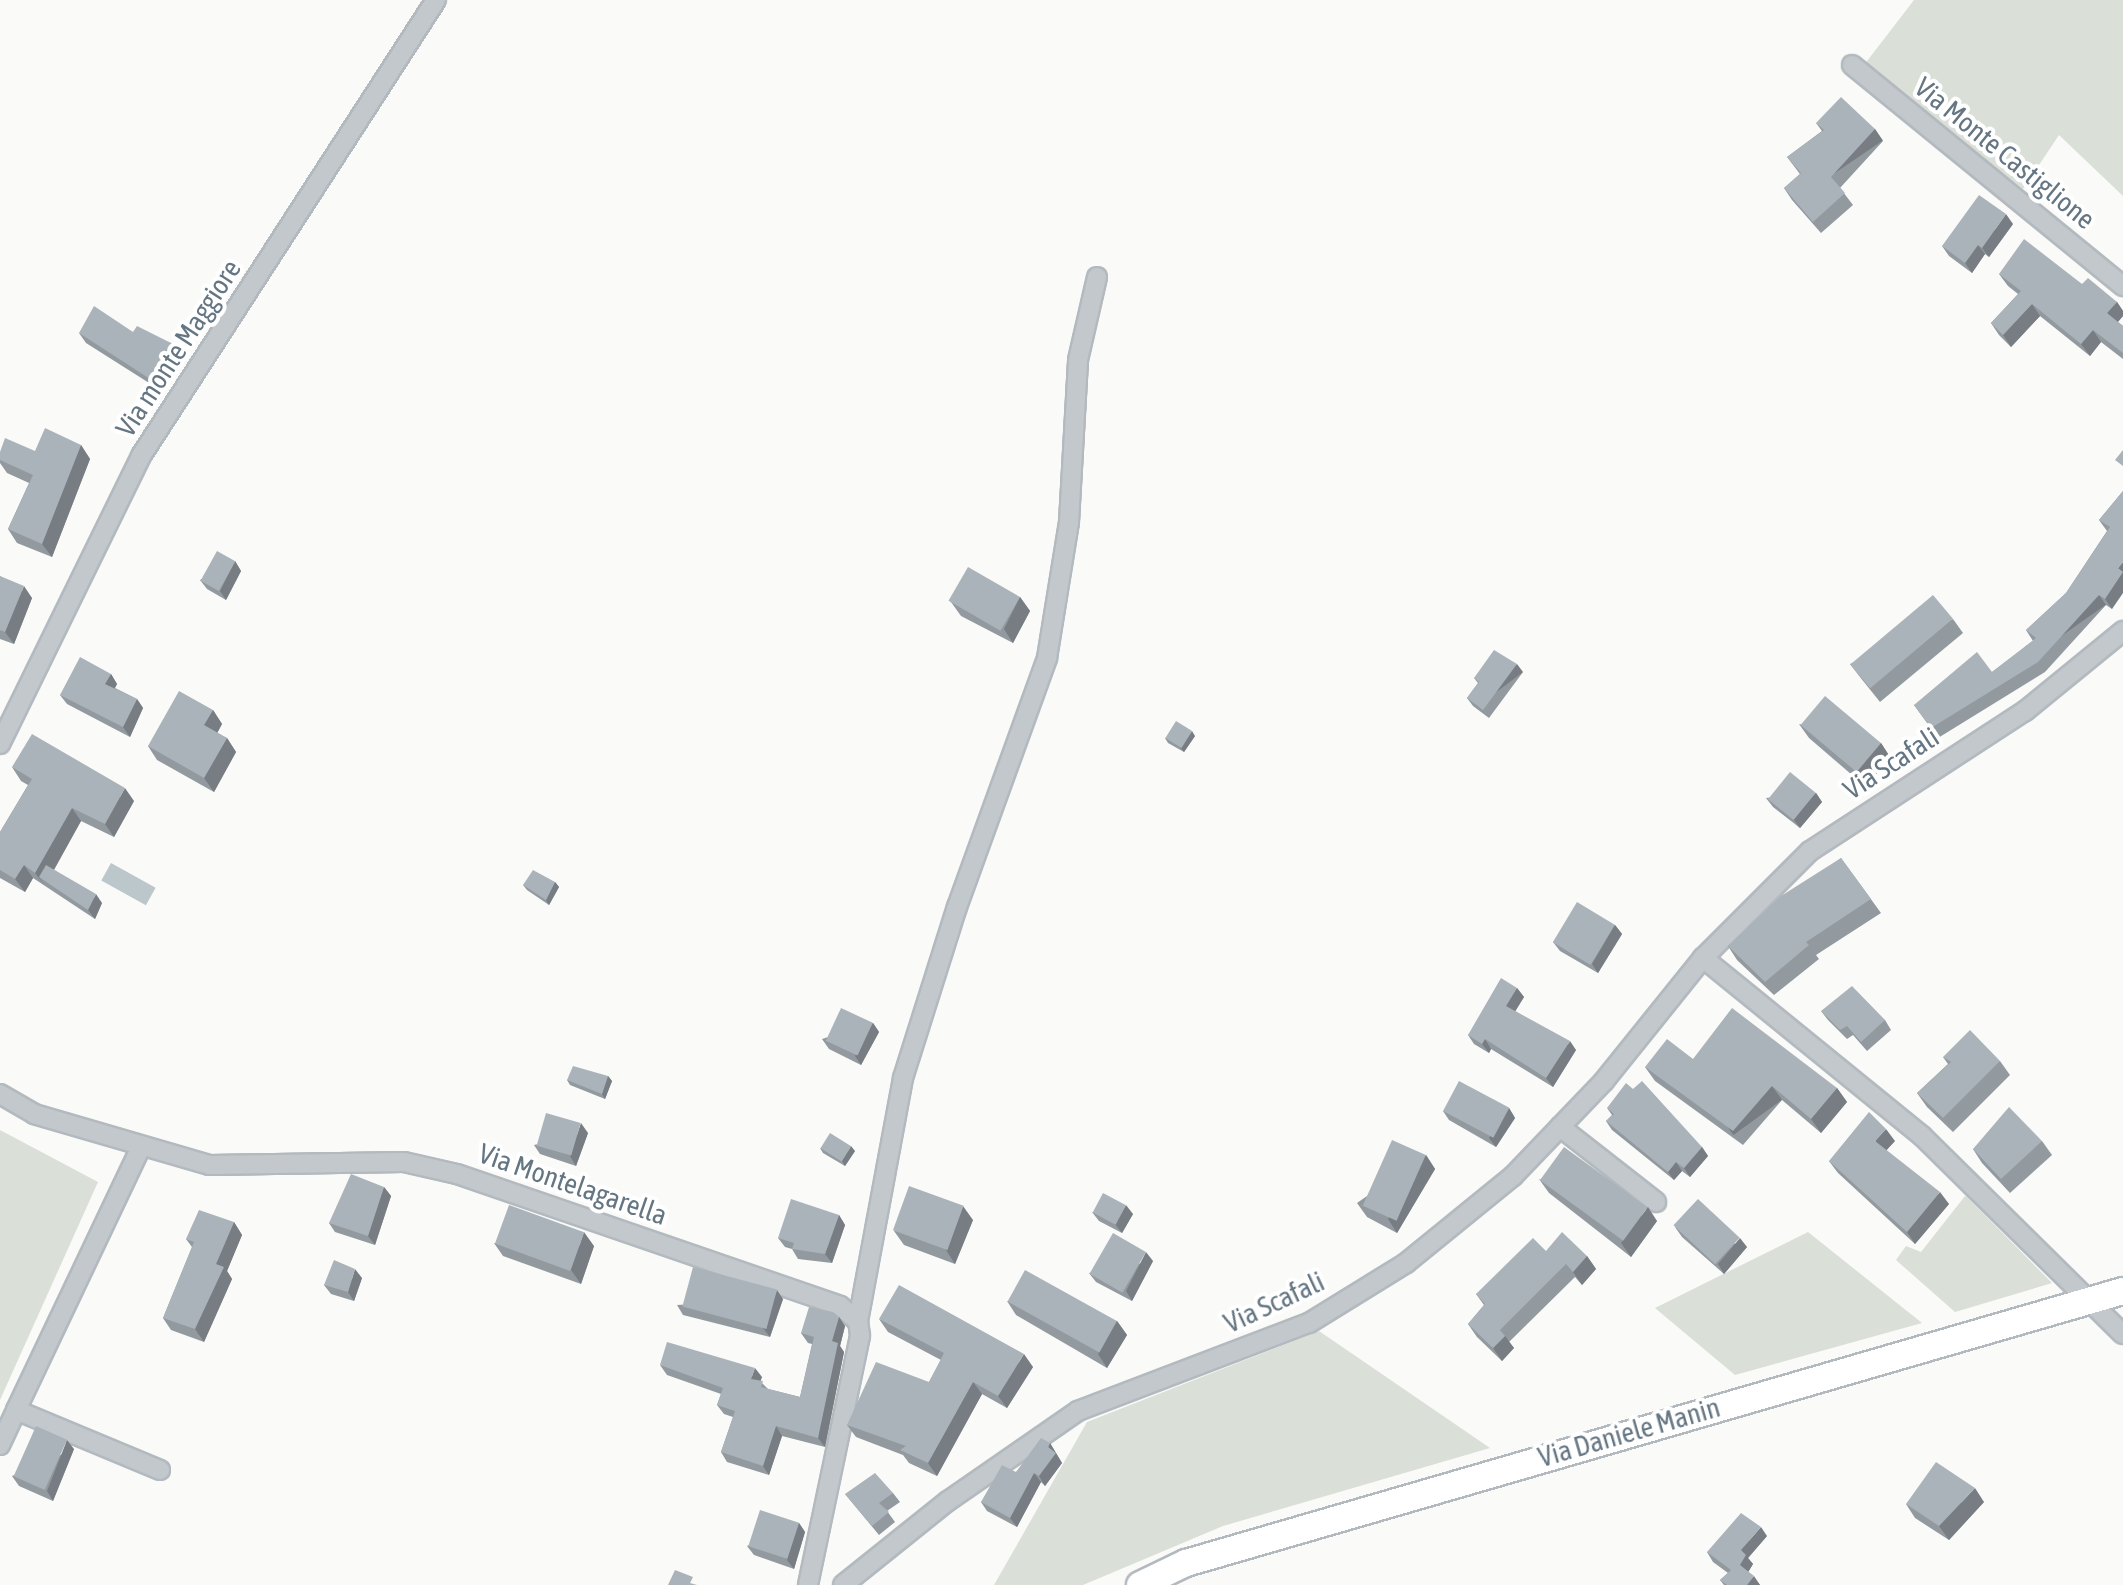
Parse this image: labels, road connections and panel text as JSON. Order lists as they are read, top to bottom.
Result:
{
  "streets": {
    "main road": ["Via Daniele Manin"],
    "street": [
      "Via Monte Castiglione",
      "Via monte Maggiore",
      "Via Scafali",
      "Via Montelagarella"
    ]
  }
}
